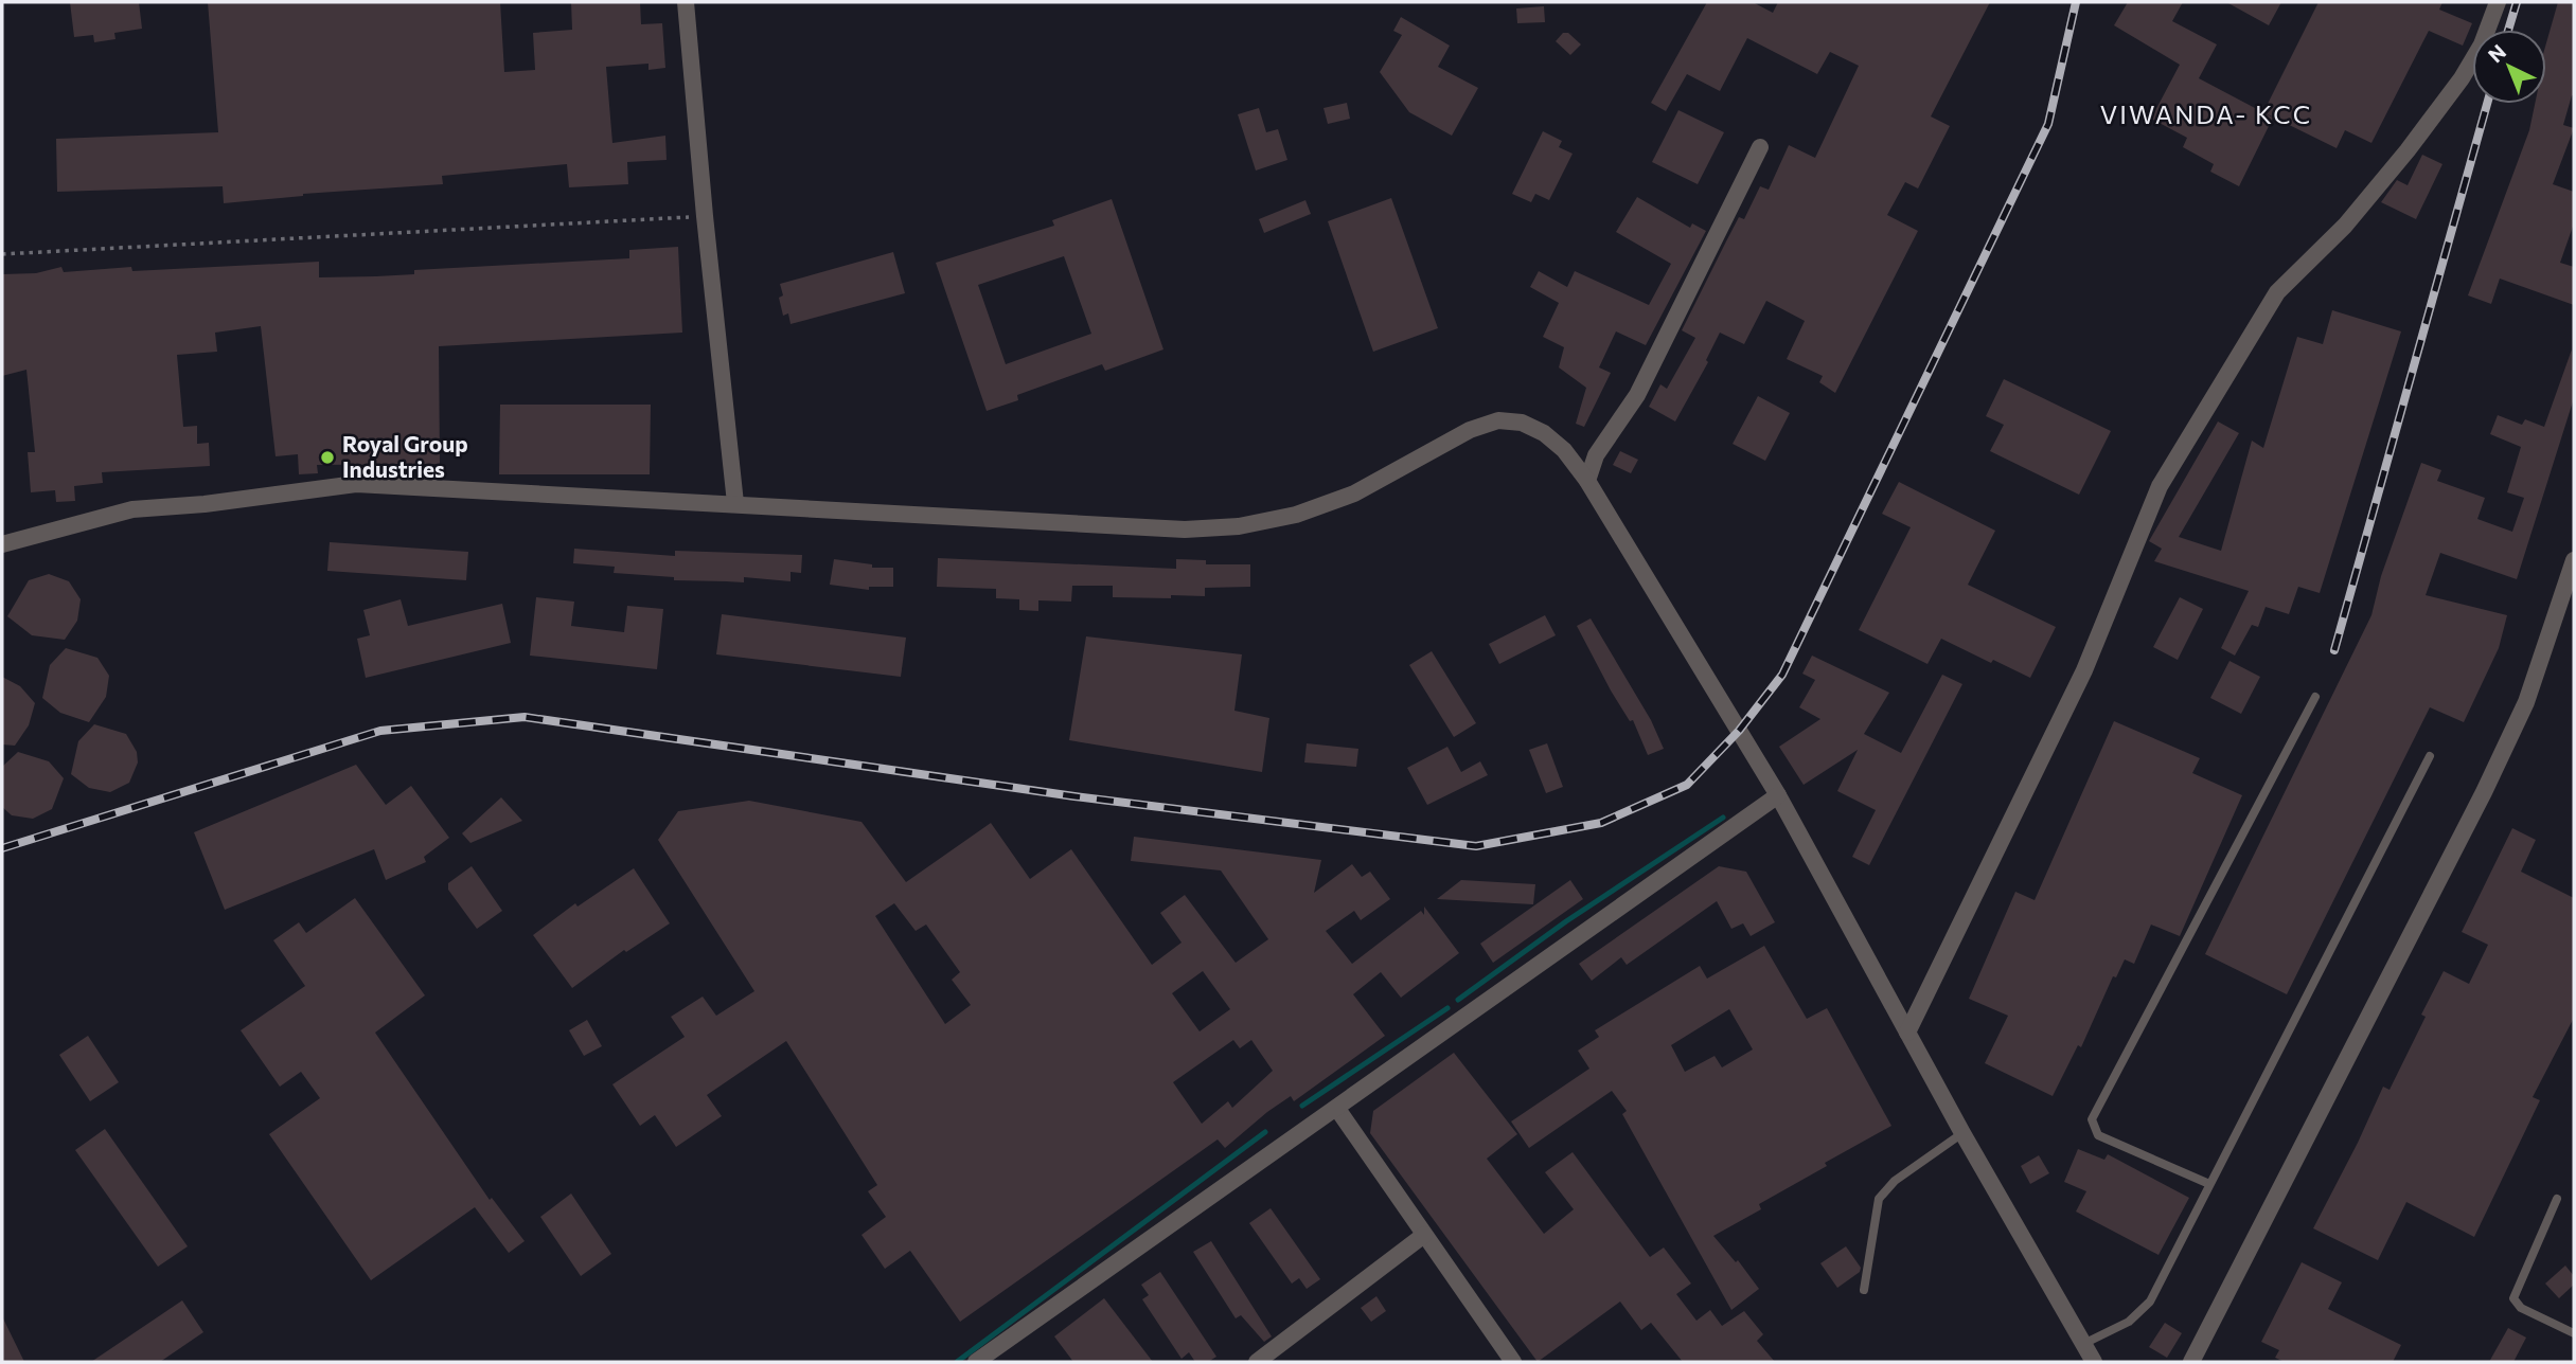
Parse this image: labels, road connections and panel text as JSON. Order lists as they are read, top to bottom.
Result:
{
  "districts": ["VIWANDA- KCC"],
  "places": ["Royal Group Industries"],
  "north": "top left"
}
